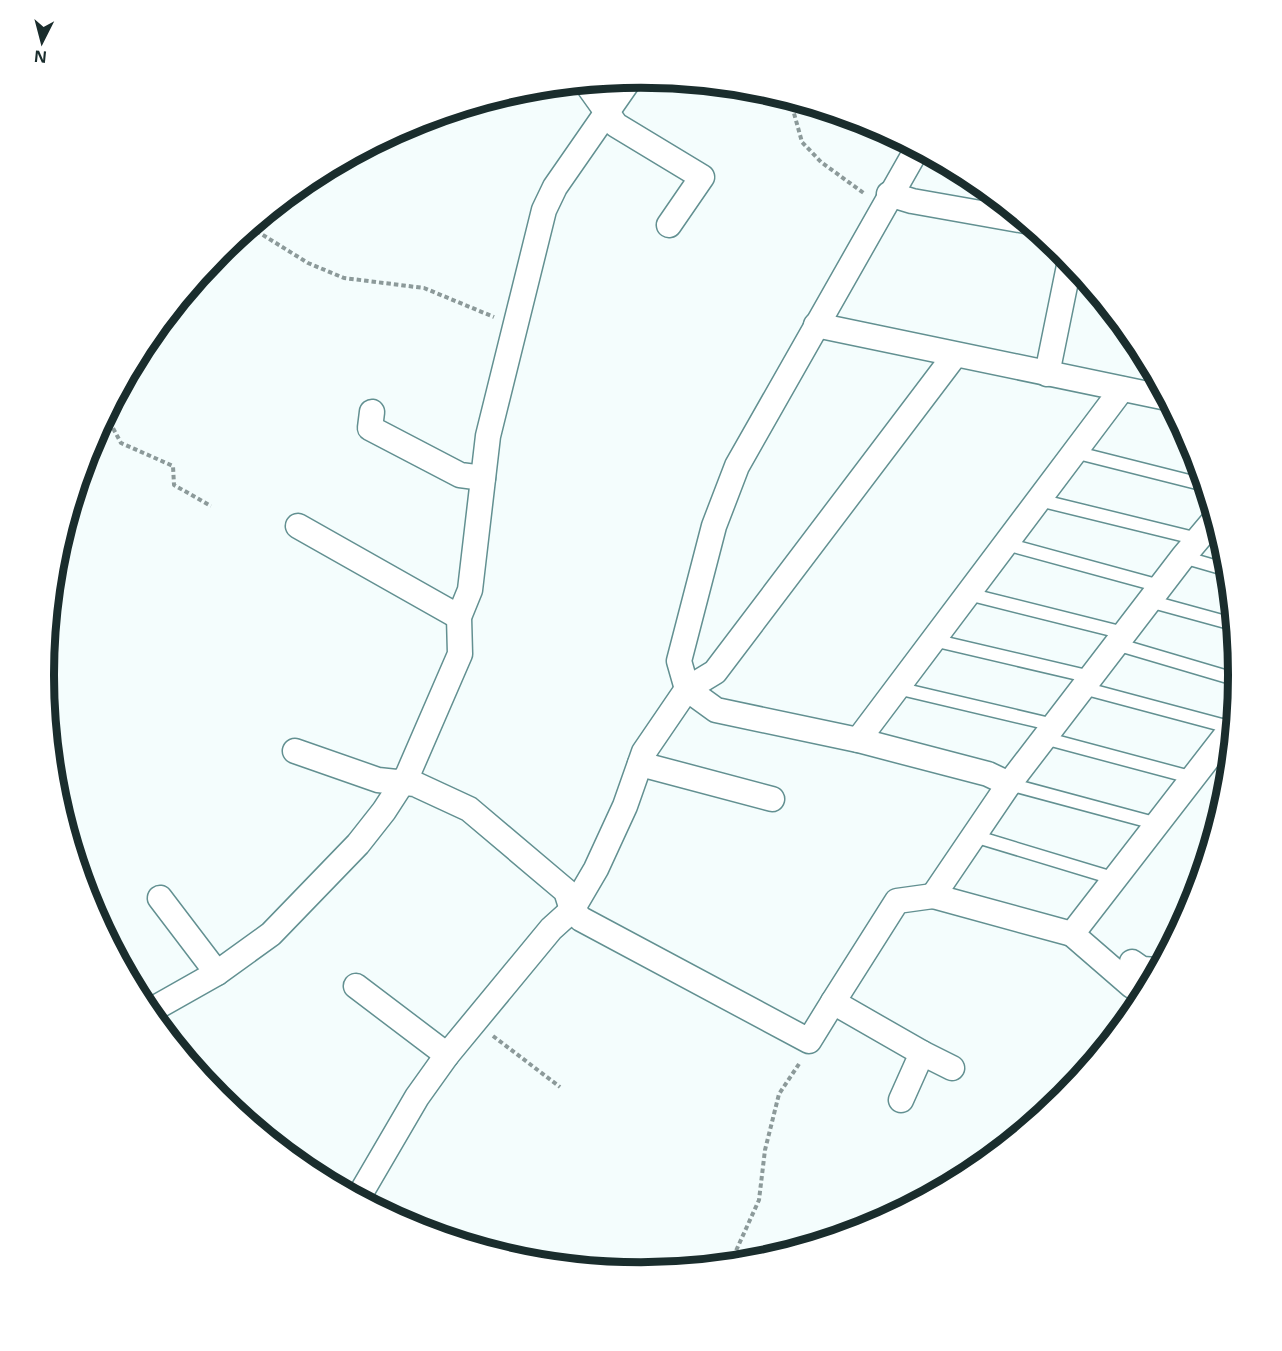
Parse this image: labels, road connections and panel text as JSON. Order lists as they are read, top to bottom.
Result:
{
  "north": "bottom"
}
